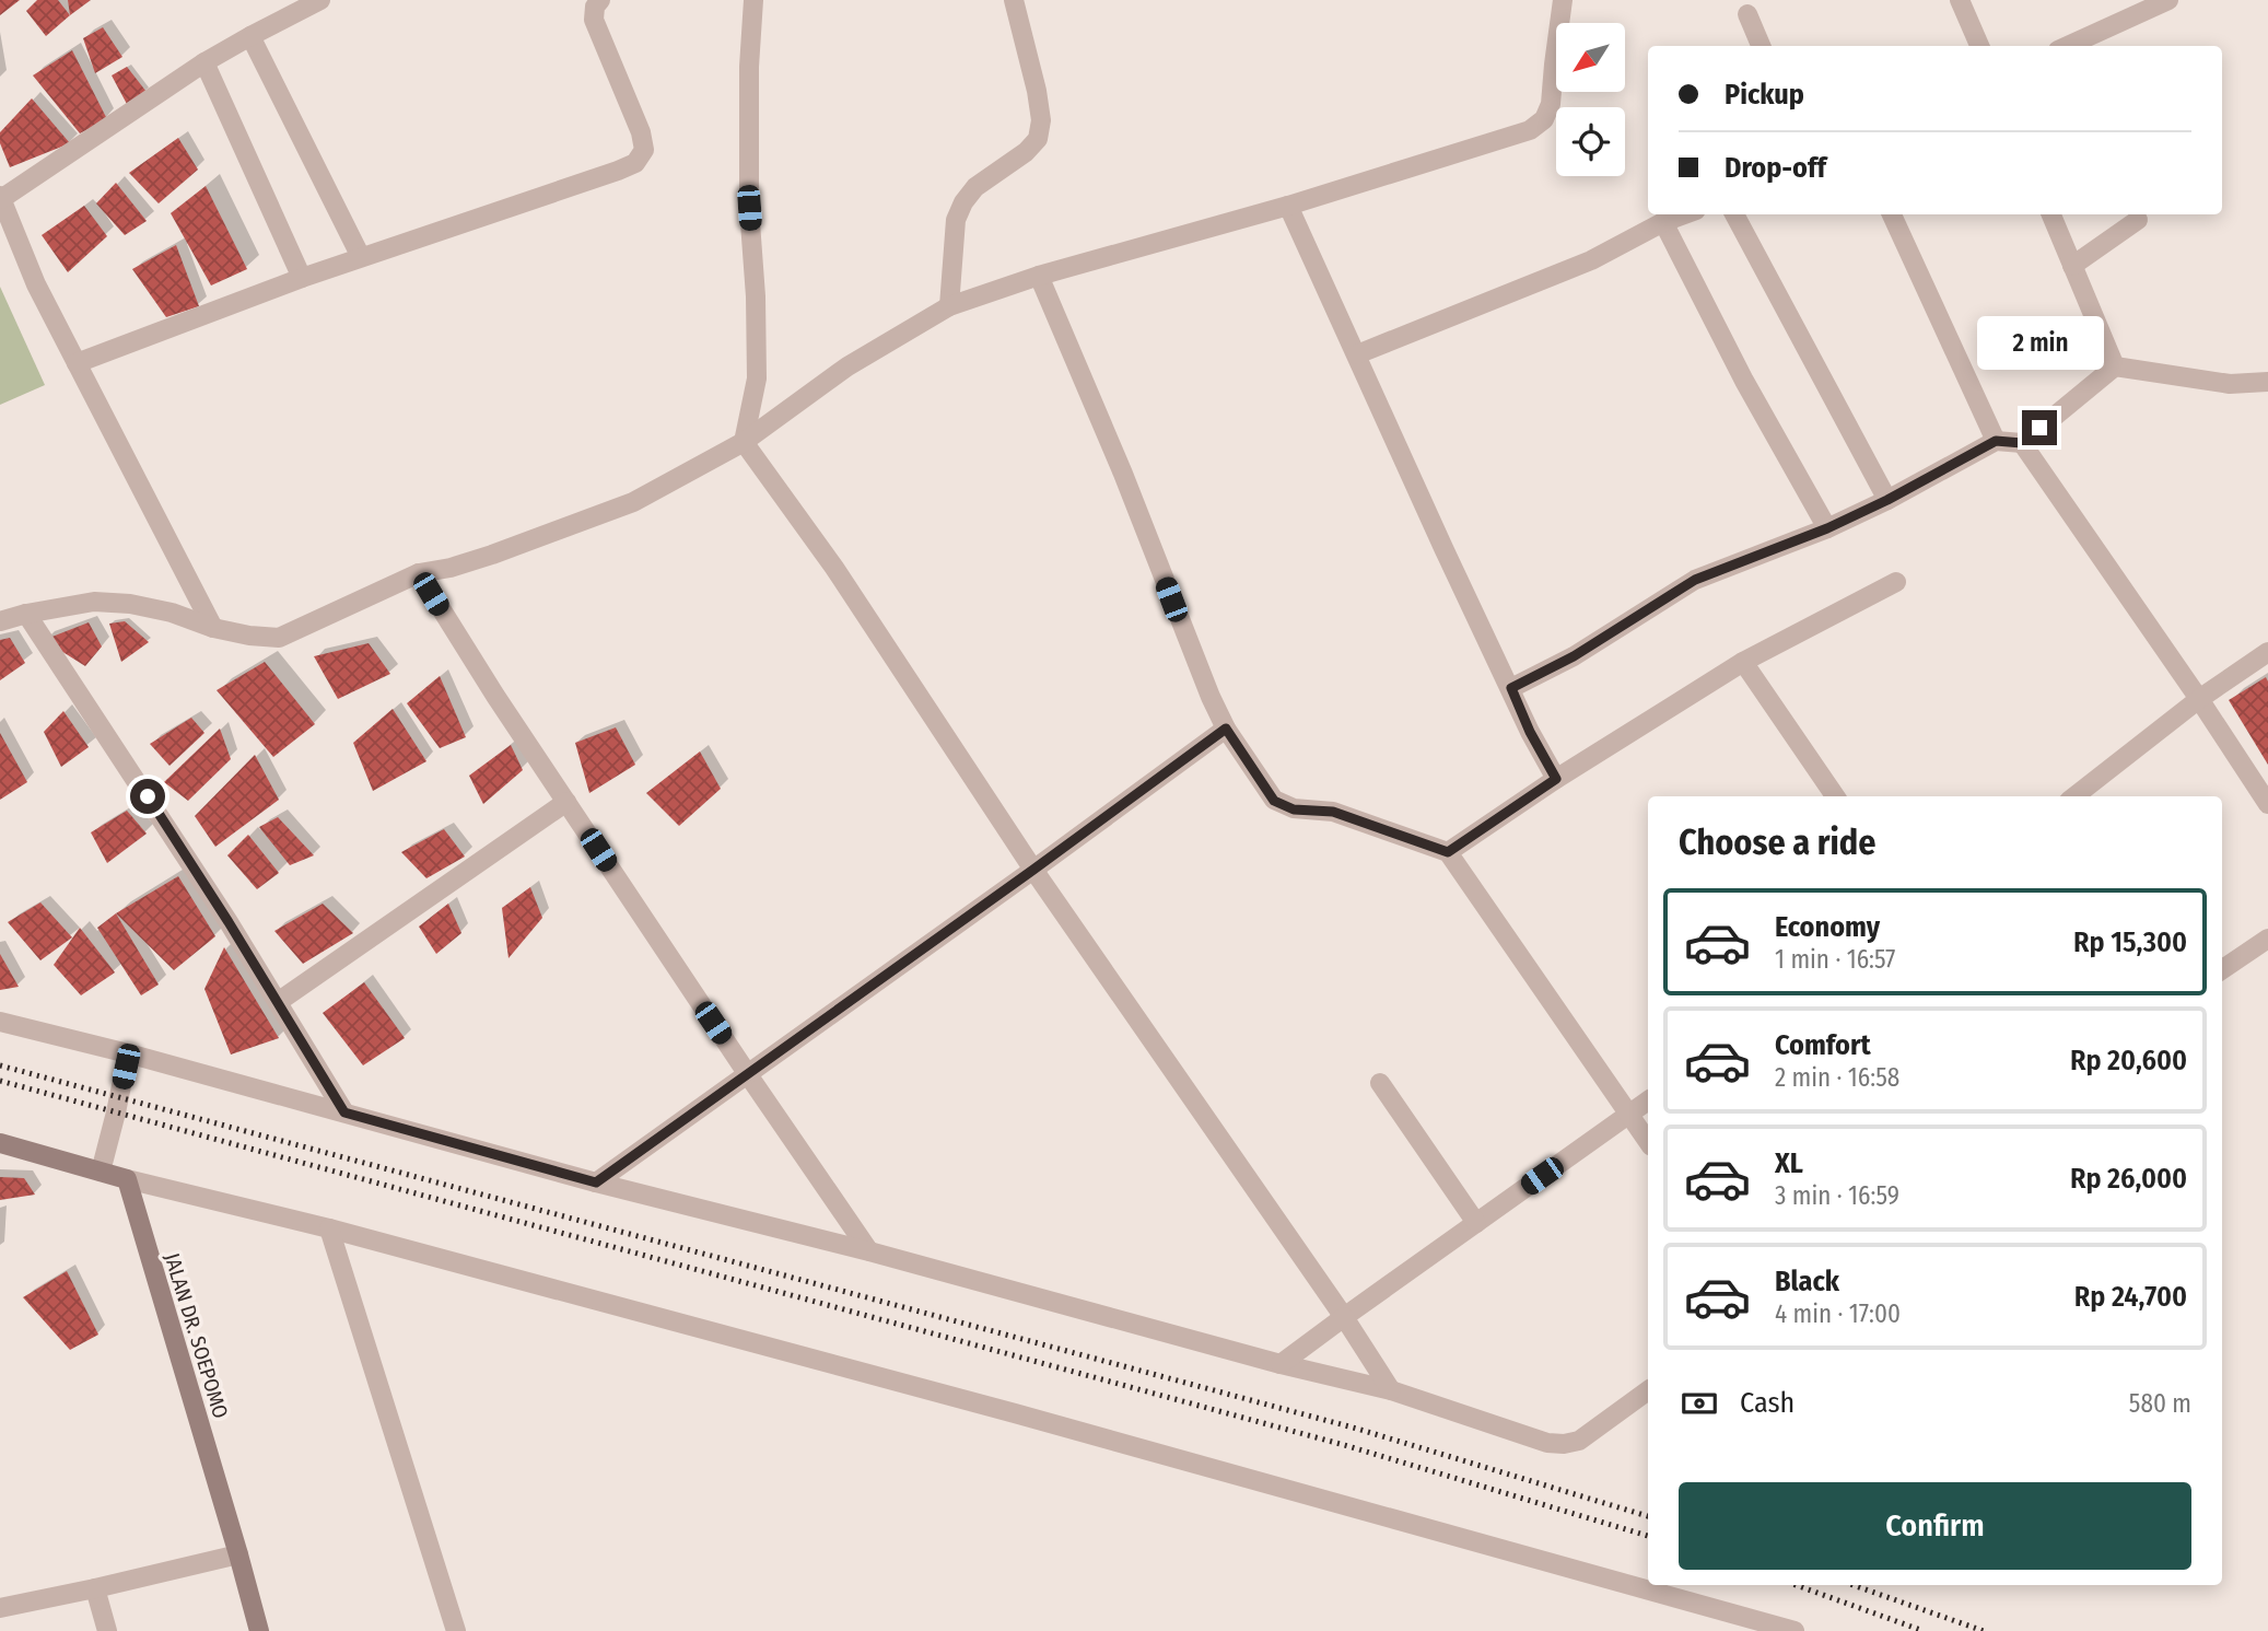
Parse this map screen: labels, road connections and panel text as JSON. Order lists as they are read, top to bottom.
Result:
{
  "streets": {
    "street": ["JALAN DR. SOEPOMO"]
  },
  "north": "bottom left",
  "page": {
    "banner": ["Pickup", "Drop-off"],
    "bubble": "2 min",
    "heading": "Choose a ride",
    "list": [
      {
        "name": "Economy",
        "note": "1 min · 16:57",
        "value": "Rp 15,300"
      },
      {
        "name": "Comfort",
        "note": "2 min · 16:58",
        "value": "Rp 20,600"
      },
      {
        "name": "XL",
        "note": "3 min · 16:59",
        "value": "Rp 26,000"
      },
      {
        "name": "Black",
        "note": "4 min · 17:00",
        "value": "Rp 24,700"
      }
    ],
    "pay": ["Cash", "580 m"],
    "buttons": "Confirm"
  }
}
